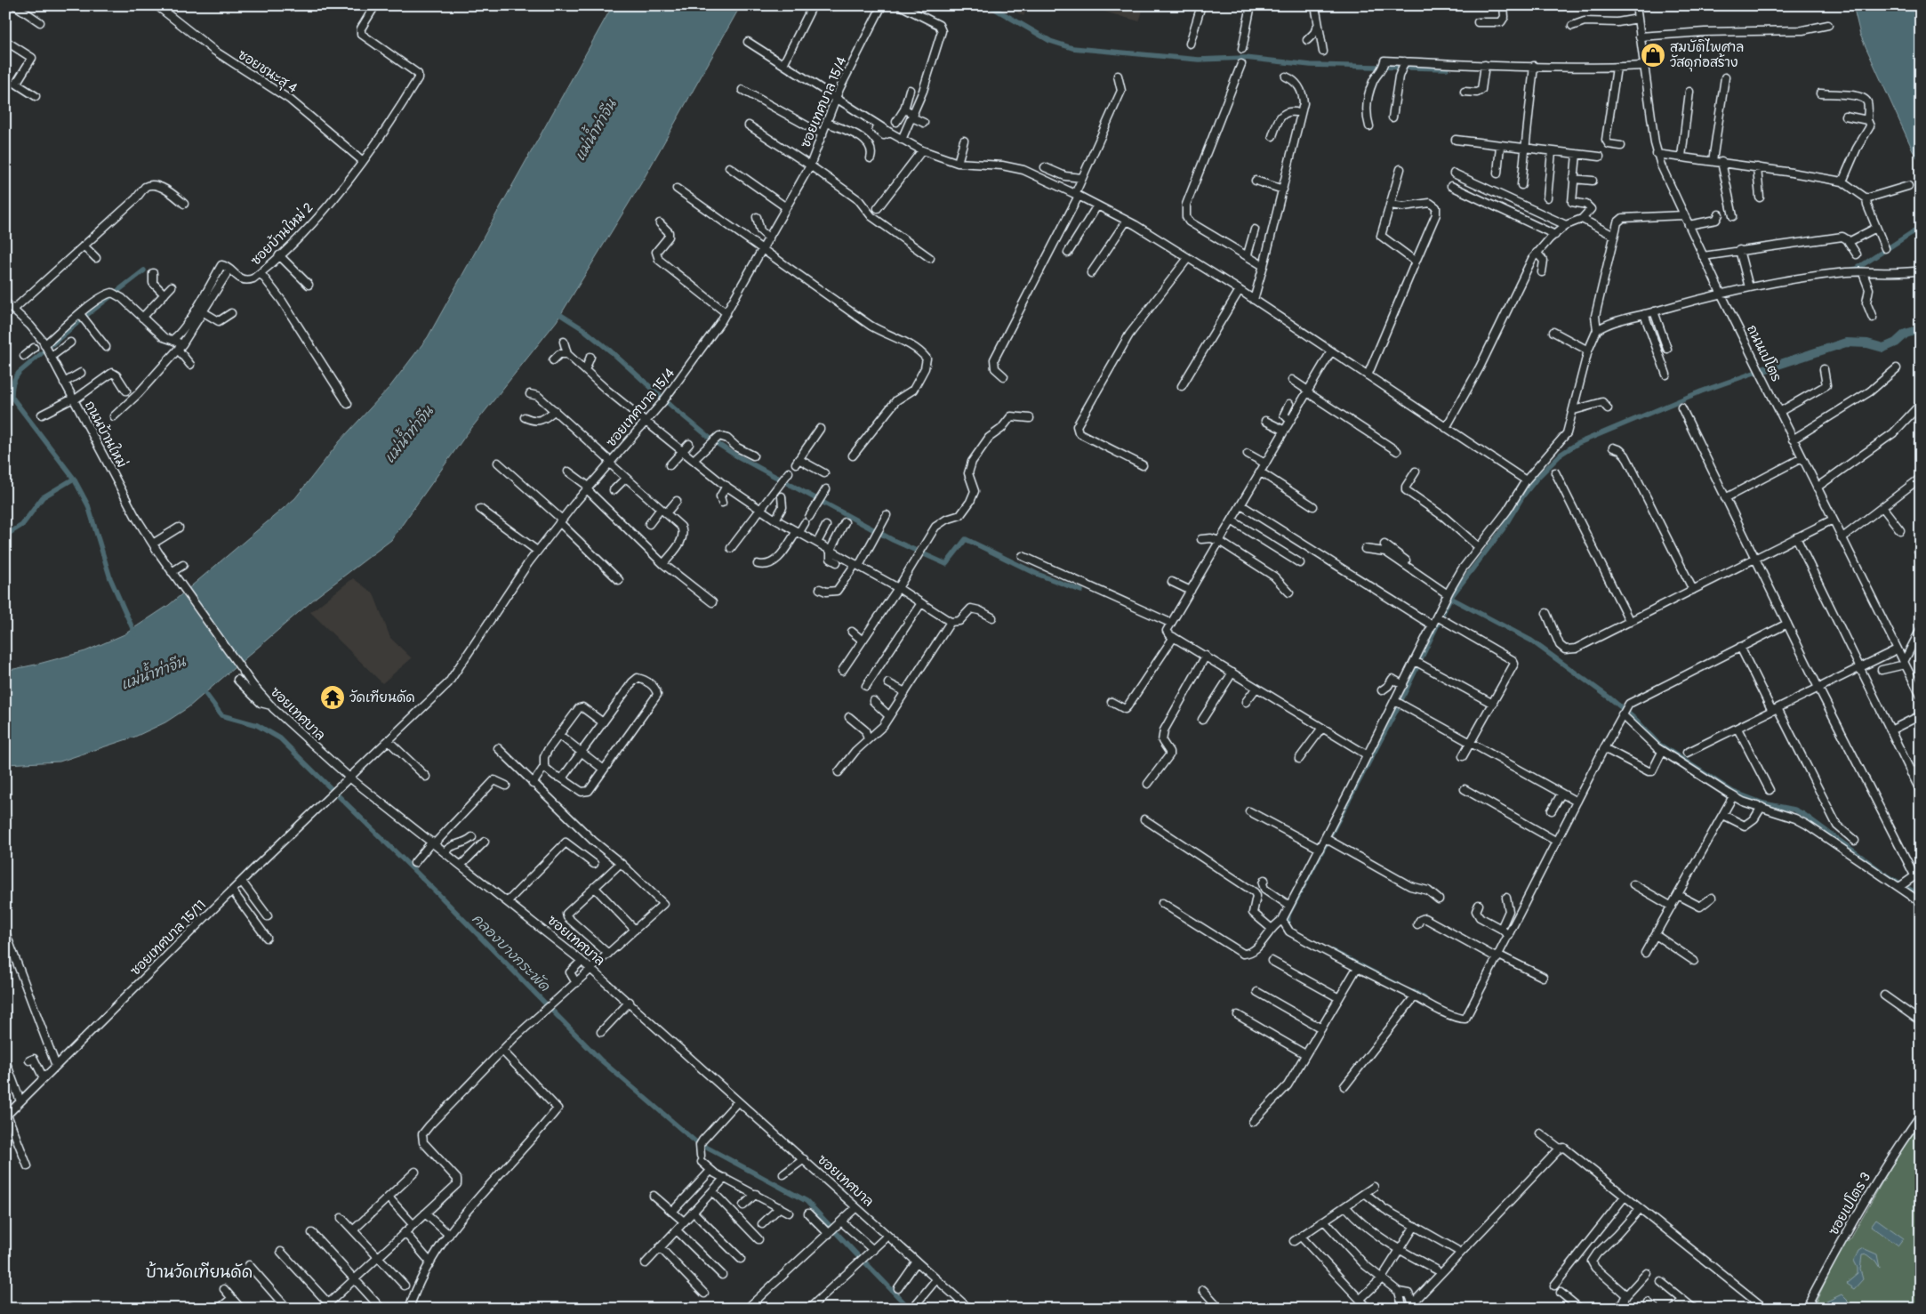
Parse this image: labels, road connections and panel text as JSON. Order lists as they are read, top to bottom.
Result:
{
  "streets": {
    "street": [
      "ซอยชนะสุ 4",
      "ซอยเทศบาล 15/4",
      "ซอยบ้านใหม่ 2",
      "ถนนเปโตร",
      "ถนนบ้านใหม่",
      "ซอยเทศบาล",
      "ซอยเทศบาล 15/11",
      "ซอยเปโตร 3"
    ]
  },
  "crossings": [
    ["ซอยชนะสุ 4", "ซอยบ้านใหม่ 2"],
    ["ซอยเทศบาล 15/4", "ซอยเทศบาล"],
    ["ซอยเทศบาล 15/4", "ซอยเทศบาล 15/11"],
    ["ถนนบ้านใหม่", "ซอยเทศบาล"],
    ["ซอยเทศบาล", "ซอยเทศบาล 15/11"]
  ],
  "districts": ["บ้านวัดเทียนดัด"],
  "water": ["แม่น้ำท่าจีน", "คลองบางกระพัด"],
  "places": {
    "shop": ["สมบัติไพศาล วัสดุก่อสร้าง"],
    "temple": ["วัดเทียนดัด"]
  }
}
